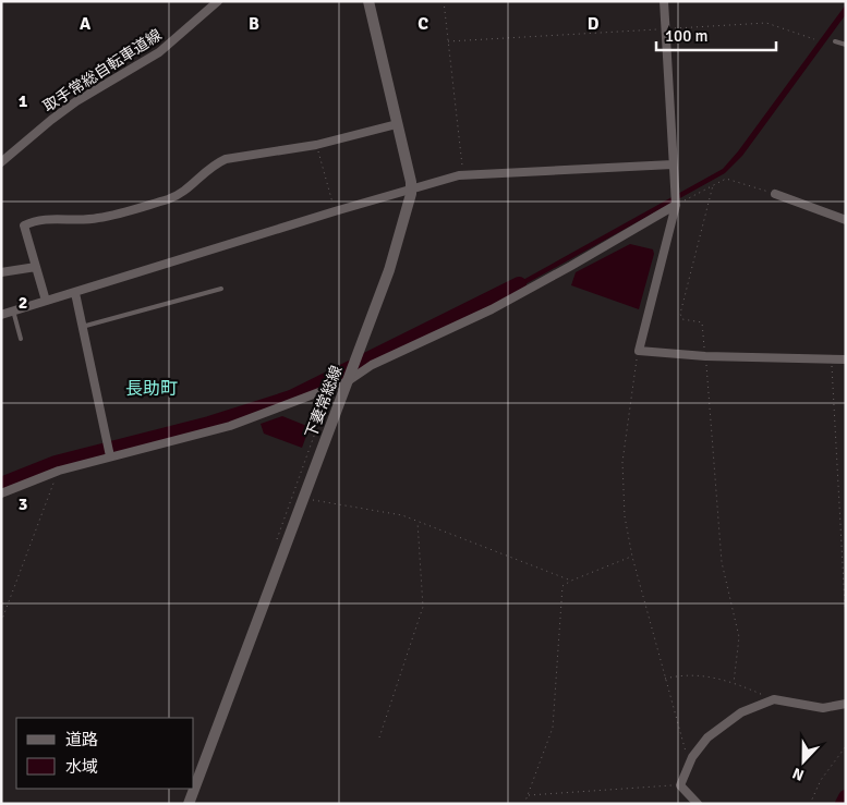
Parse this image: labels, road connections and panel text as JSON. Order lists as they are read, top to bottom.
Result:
{
  "streets": {
    "main road": ["下妻常総線"],
    "street": ["取手常総自転車道線"]
  },
  "districts": ["長助町"],
  "legend": ["道路", "水域"],
  "scale_bar": "100 m",
  "north": "bottom",
  "grid": {
    "columns": [
      "A",
      "B",
      "C",
      "D"
    ],
    "rows": ["1", "2", "3"]
  }
}
